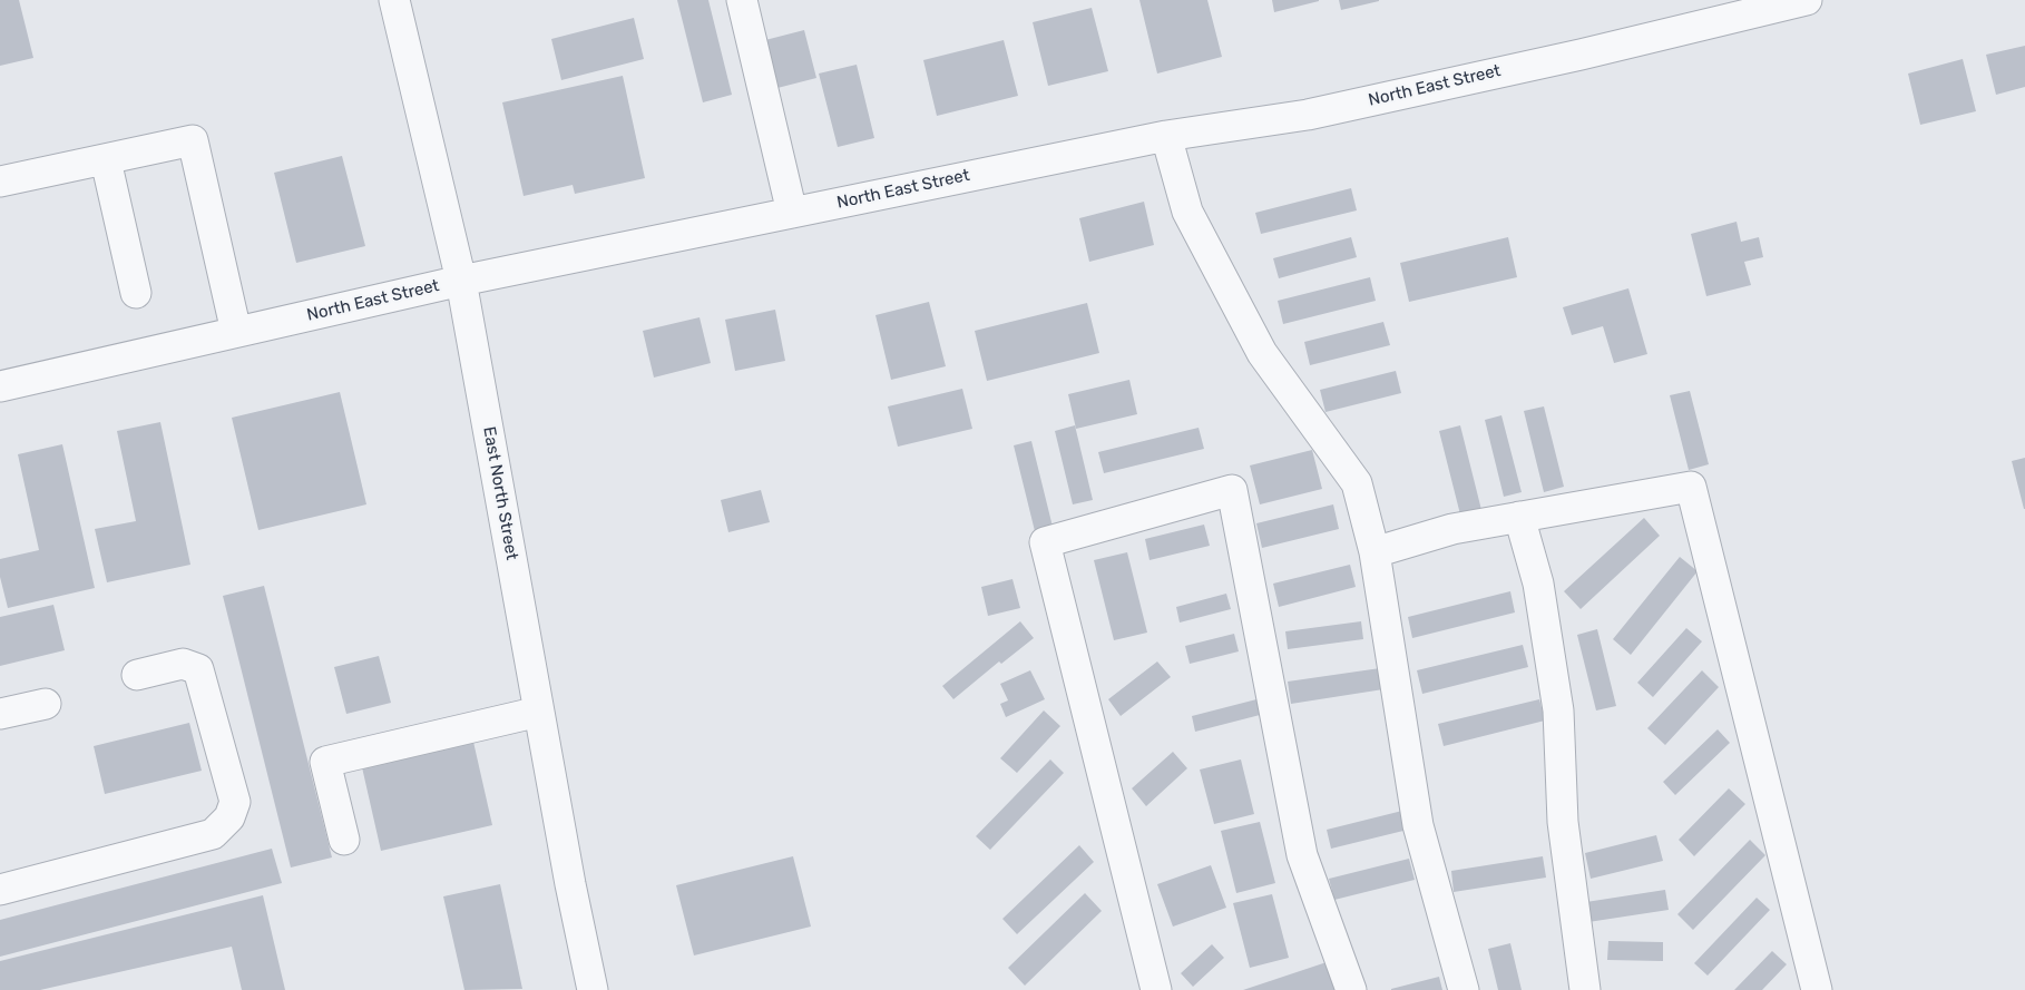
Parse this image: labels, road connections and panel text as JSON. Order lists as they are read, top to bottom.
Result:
{
  "streets": {
    "street": ["North East Street", "East North Street"]
  },
  "crossings": [
    ["North East Street", "East North Street"]
  ]
}
